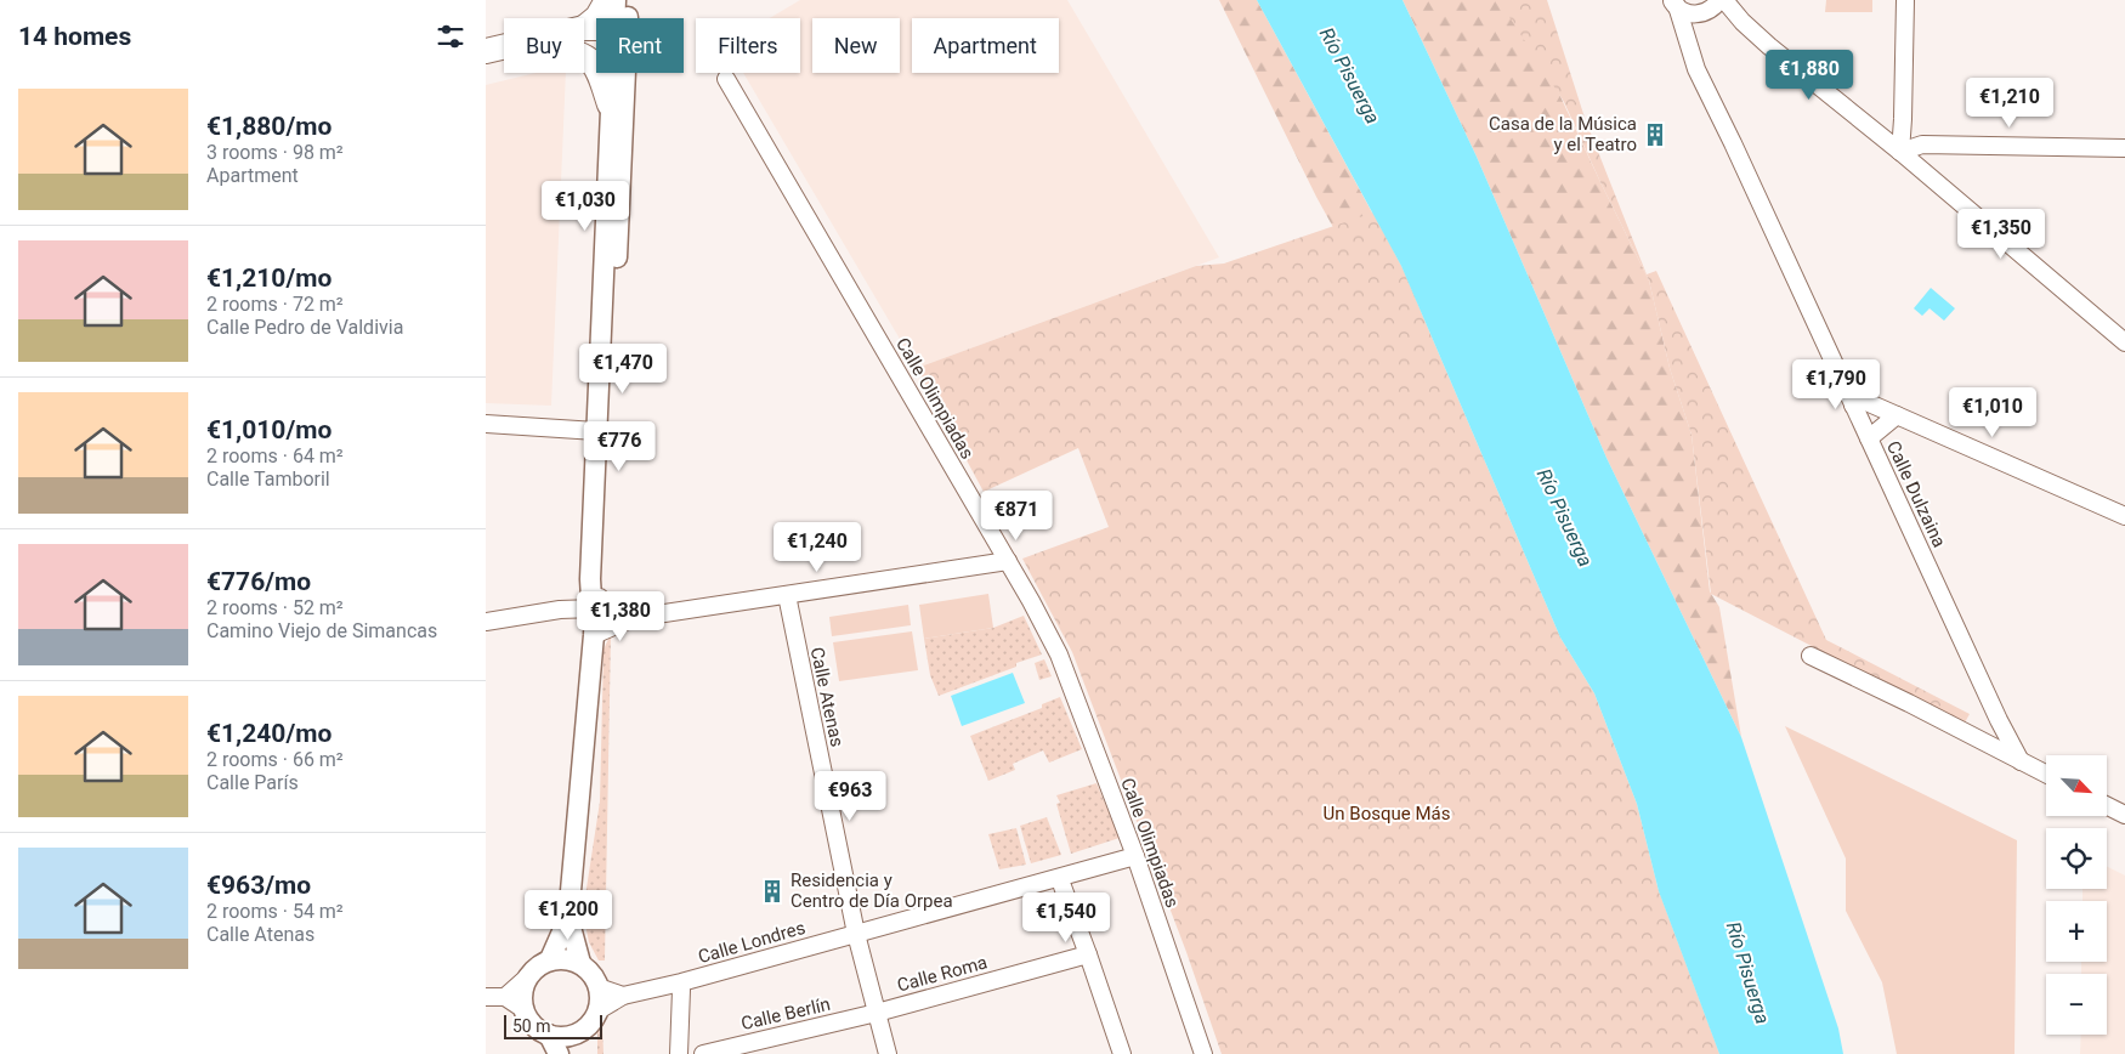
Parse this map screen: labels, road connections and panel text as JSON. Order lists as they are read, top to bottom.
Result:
{
  "streets": {
    "street": [
      "Calle Olimpiadas",
      "Calle Dulzaina",
      "Calle Atenas",
      "Calle Londres",
      "Calle Roma",
      "Calle Berlín"
    ]
  },
  "crossings": [
    ["Calle Olimpiadas", "Calle Londres"],
    ["Calle Atenas", "Calle Londres"],
    ["Calle Atenas", "Calle Roma"],
    ["Calle Atenas", "Calle Berlín"],
    ["Calle Roma", "Calle Berlín"]
  ],
  "water": ["Río Pisuerga"],
  "parks": ["Un Bosque Más"],
  "places": {
    "building": ["Casa de la Música y el Teatro", "Residencia y Centro de Día Orpea"]
  },
  "scale_bar": "50 m",
  "north": "bottom right",
  "page": {
    "heading": "14 homes",
    "chip": [
      "Buy",
      "Rent",
      "Filters",
      "New",
      "Apartment"
    ],
    "price": [
      "€1,880",
      "€1,210",
      "€1,030",
      "€1,350",
      "€1,470",
      "€1,790",
      "€1,010",
      "€776",
      "€871",
      "€1,240",
      "€1,380",
      "€963",
      "€1,200",
      "€1,540"
    ],
    "list": [
      {
        "name": "€1,880/mo",
        "note": "3 rooms · 98 m² · Apartment"
      },
      {
        "name": "€1,210/mo",
        "note": "2 rooms · 72 m² · Calle Pedro de Valdivia"
      },
      {
        "name": "€1,010/mo",
        "note": "2 rooms · 64 m² · Calle Tamboril"
      },
      {
        "name": "€776/mo",
        "note": "2 rooms · 52 m² · Camino Viejo de Simancas"
      },
      {
        "name": "€1,240/mo",
        "note": "2 rooms · 66 m² · Calle París"
      },
      {
        "name": "€963/mo",
        "note": "2 rooms · 54 m² · Calle Atenas"
      }
    ],
    "map_buttons": ["+", "−"],
    "scale": "50 m"
  }
}
